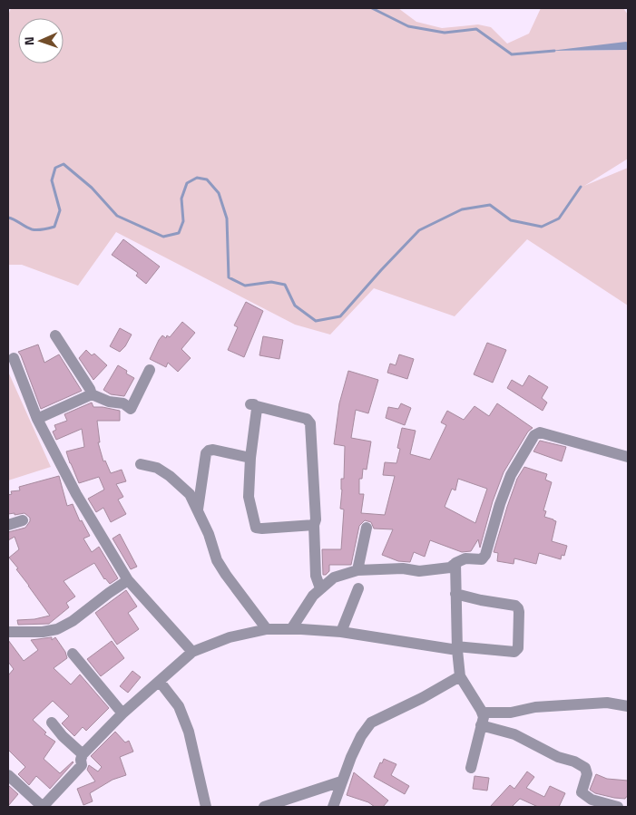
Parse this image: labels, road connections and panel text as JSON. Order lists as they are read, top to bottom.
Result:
{
  "north": "left"
}
